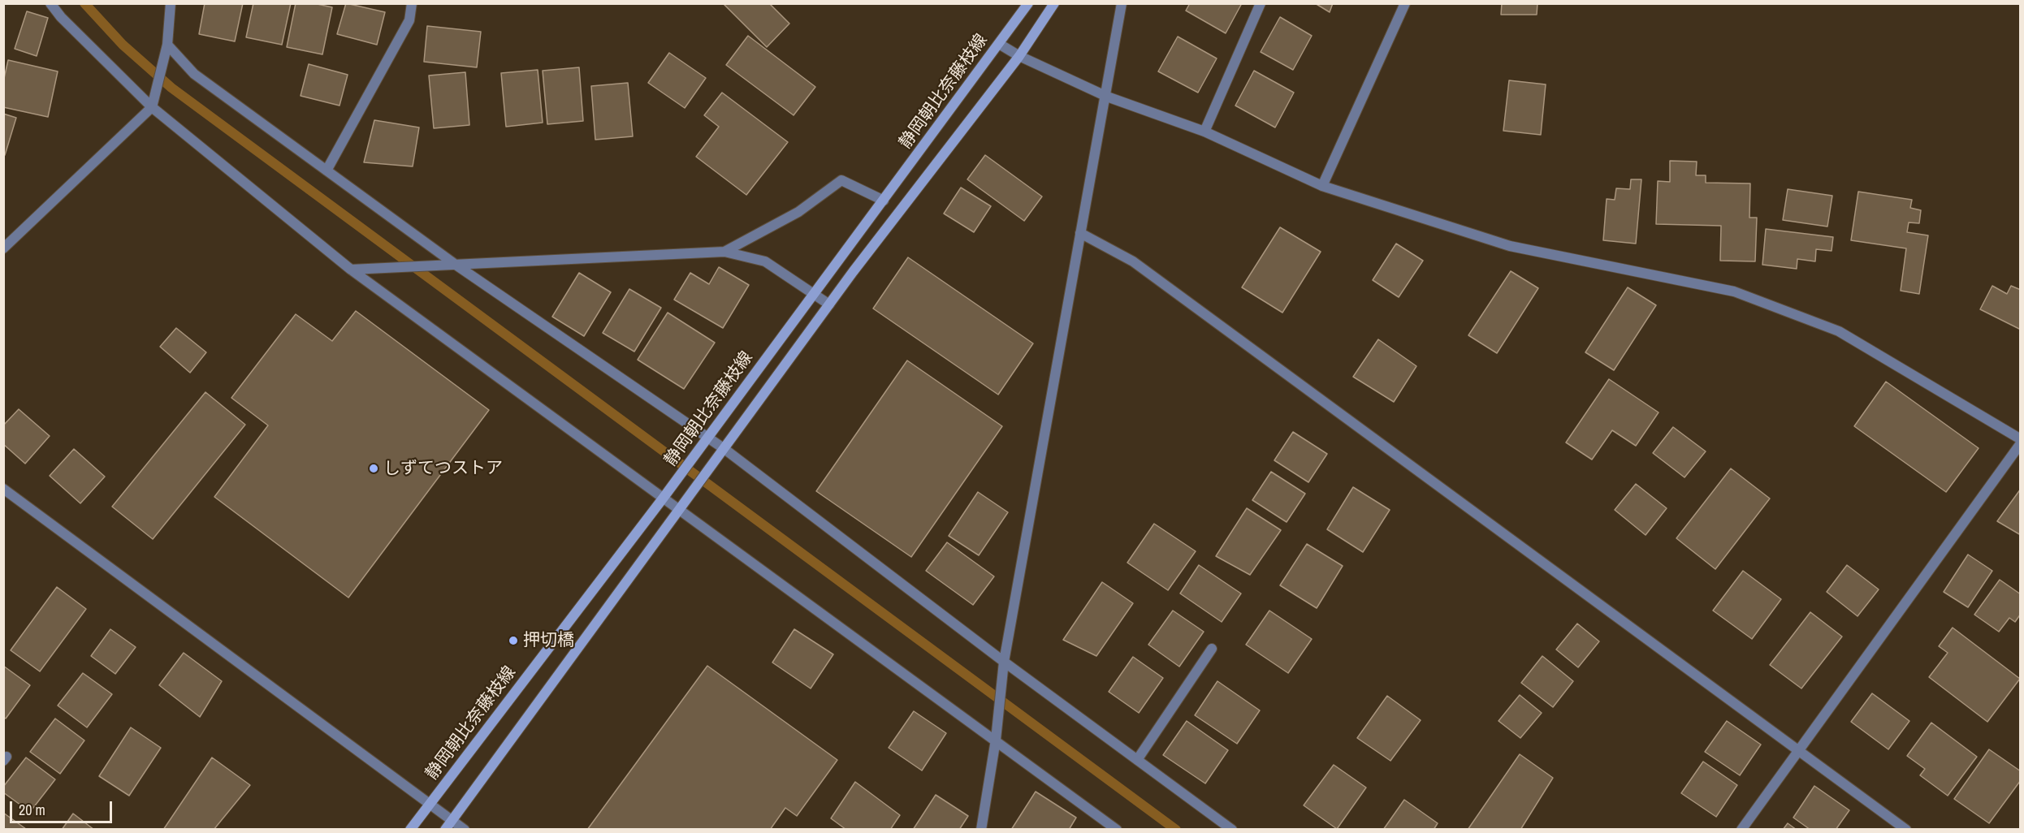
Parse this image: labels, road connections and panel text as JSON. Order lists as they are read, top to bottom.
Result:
{
  "streets": {
    "main road": ["静岡朝比奈藤枝線"]
  },
  "places": ["しずてつストア", "押切橋"],
  "scale_bar": "20 m"
}
